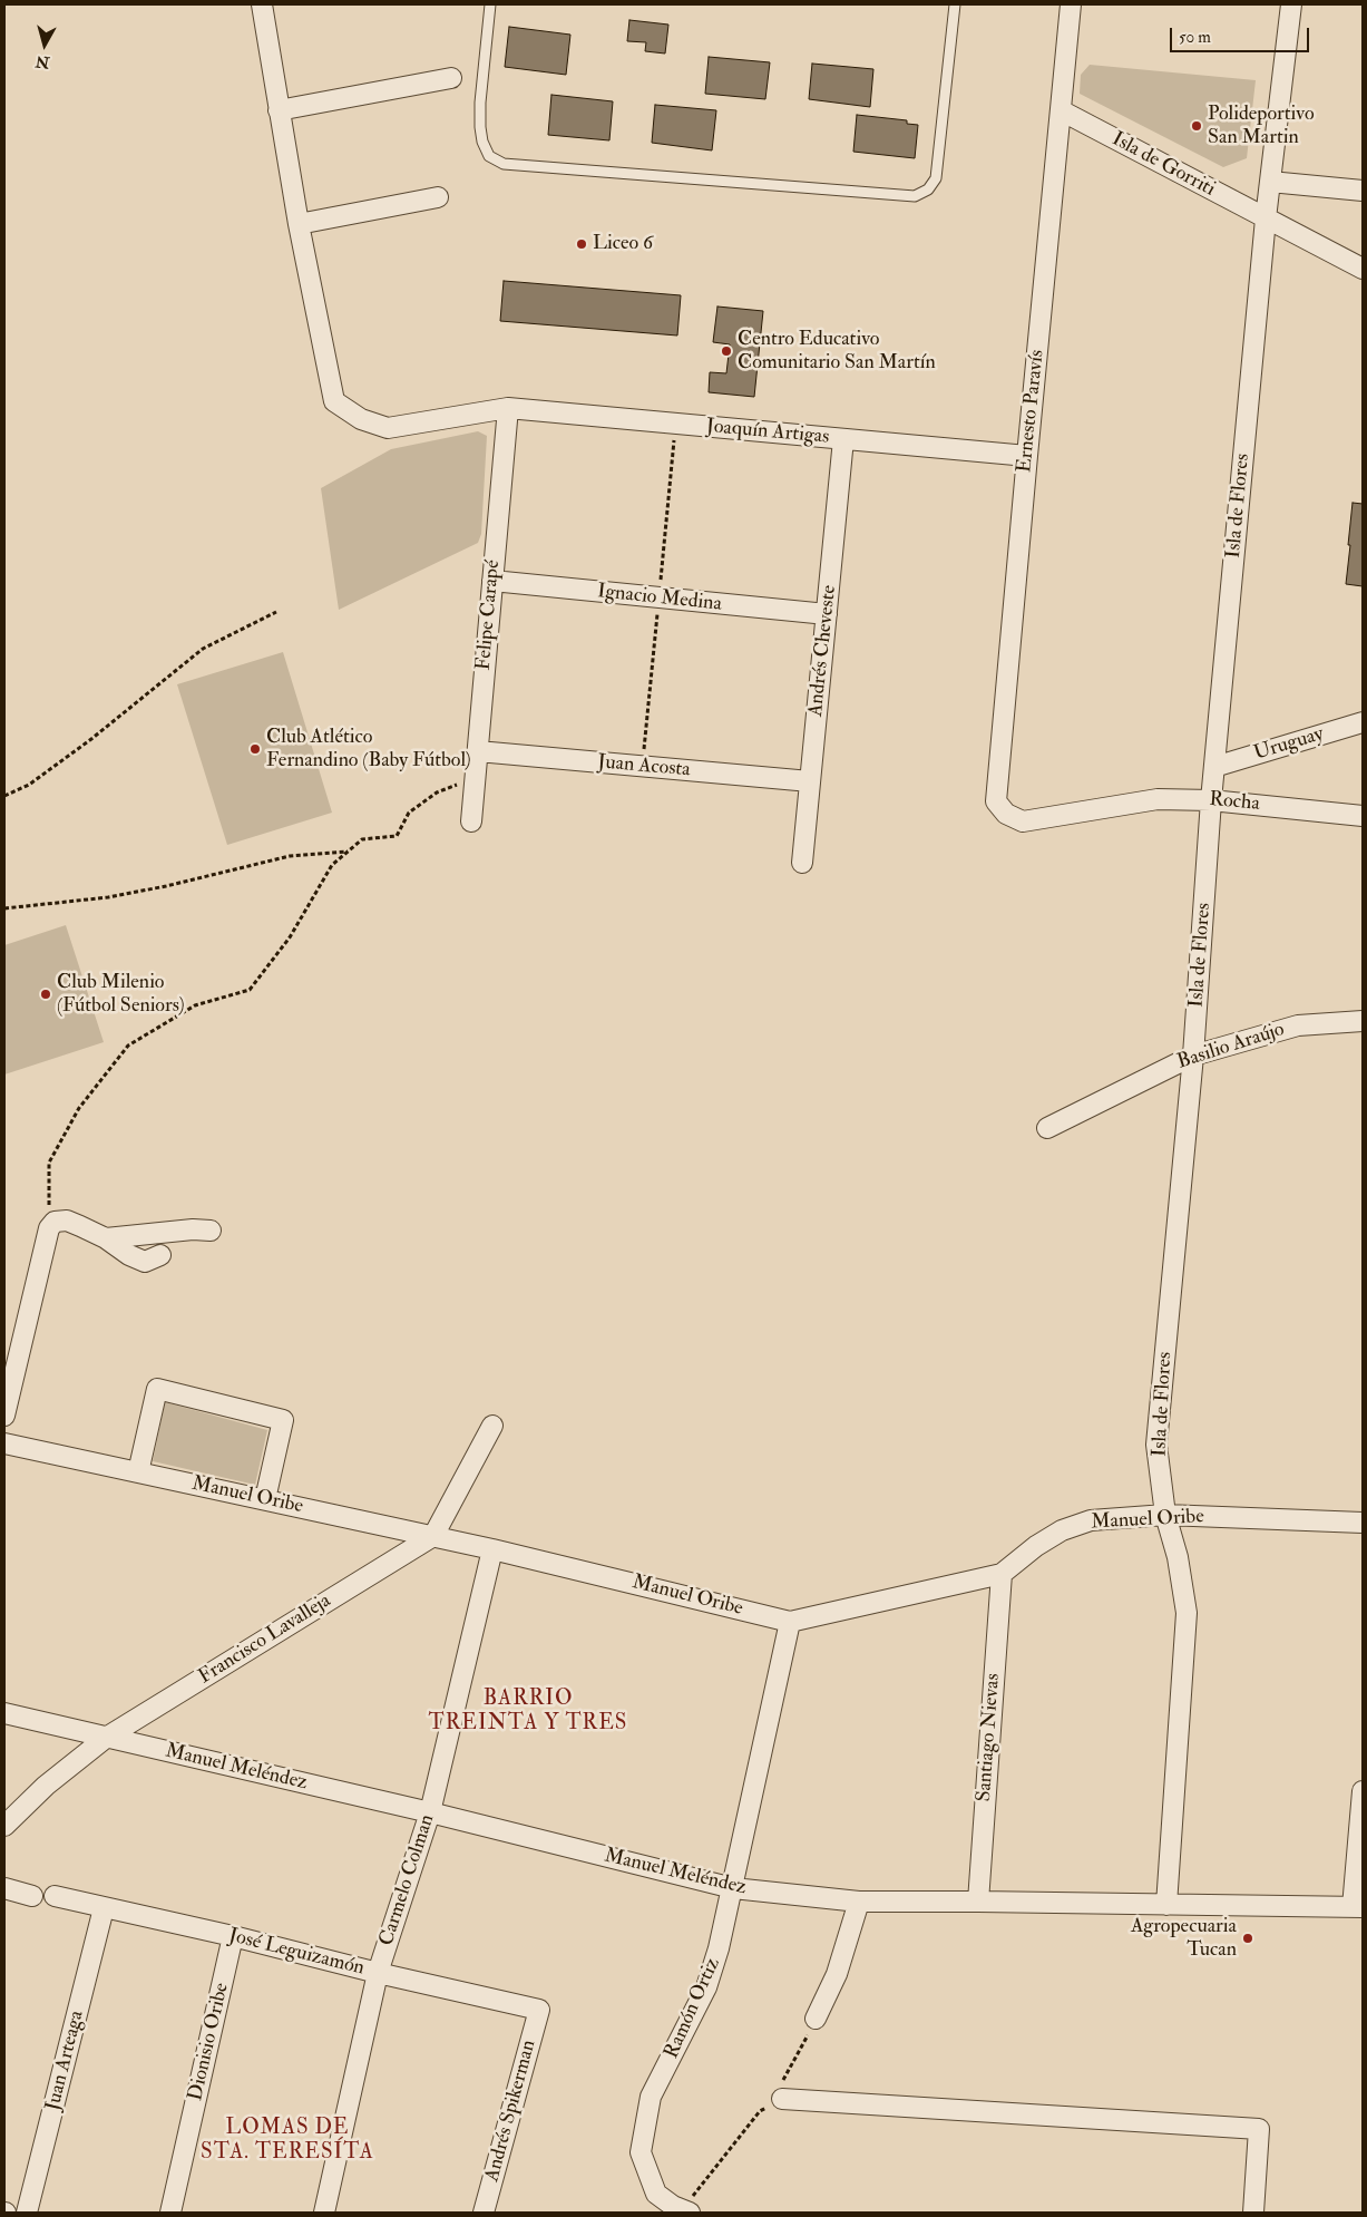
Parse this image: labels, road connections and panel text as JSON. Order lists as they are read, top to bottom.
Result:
{
  "streets": {
    "street": [
      "Isla de Gorriti",
      "Ernesto Paravís",
      "Joaquín Artigas",
      "Isla de Flores",
      "Ignacio Medina",
      "Felipe Carapé",
      "Andrés Cheveste",
      "Uruguay",
      "Juan Acosta",
      "Rocha",
      "Basilio Araújo",
      "Manuel Oribe",
      "Francisco Lavalleja",
      "Santiago Nievas",
      "Manuel Meléndez",
      "Carmelo Colman",
      "José Leguizamón",
      "Ramón Ortiz",
      "Dionisio Oribe",
      "Juan Arteaga",
      "Andrés Spikerman"
    ]
  },
  "crossings": [
    ["Isla de Gorriti", "Ernesto Paravís"],
    ["Isla de Gorriti", "Isla de Flores"],
    ["Ernesto Paravís", "Joaquín Artigas"],
    ["Ernesto Paravís", "Rocha"],
    ["Joaquín Artigas", "Felipe Carapé"],
    ["Joaquín Artigas", "Andrés Cheveste"],
    ["Isla de Flores", "Uruguay"],
    ["Isla de Flores", "Rocha"],
    ["Isla de Flores", "Basilio Araújo"],
    ["Isla de Flores", "Manuel Oribe"],
    ["Isla de Flores", "Manuel Meléndez"],
    ["Ignacio Medina", "Felipe Carapé"],
    ["Ignacio Medina", "Andrés Cheveste"],
    ["Felipe Carapé", "Juan Acosta"],
    ["Andrés Cheveste", "Juan Acosta"],
    ["Manuel Oribe", "Francisco Lavalleja"],
    ["Manuel Oribe", "Santiago Nievas"],
    ["Manuel Oribe", "Carmelo Colman"],
    ["Manuel Oribe", "Ramón Ortiz"],
    ["Francisco Lavalleja", "Manuel Meléndez"],
    ["Santiago Nievas", "Manuel Meléndez"],
    ["Manuel Meléndez", "Carmelo Colman"],
    ["Manuel Meléndez", "Ramón Ortiz"],
    ["Carmelo Colman", "José Leguizamón"],
    ["José Leguizamón", "Dionisio Oribe"],
    ["José Leguizamón", "Juan Arteaga"],
    ["José Leguizamón", "Andrés Spikerman"]
  ],
  "districts": ["BARRIO TREINTA Y TRES", "LOMAS DE STA. TERESÍTA"],
  "places": [
    "Polideportivo San Martin",
    "Liceo 6",
    "Centro Educativo Comunitario San Martín",
    "Club Atlético Fernandino (Baby Fútbol)",
    "Club Milenio (Fútbol Seniors)",
    "Agropecuaria Tucan"
  ],
  "scale_bar": "50 m",
  "north": "bottom"
}
